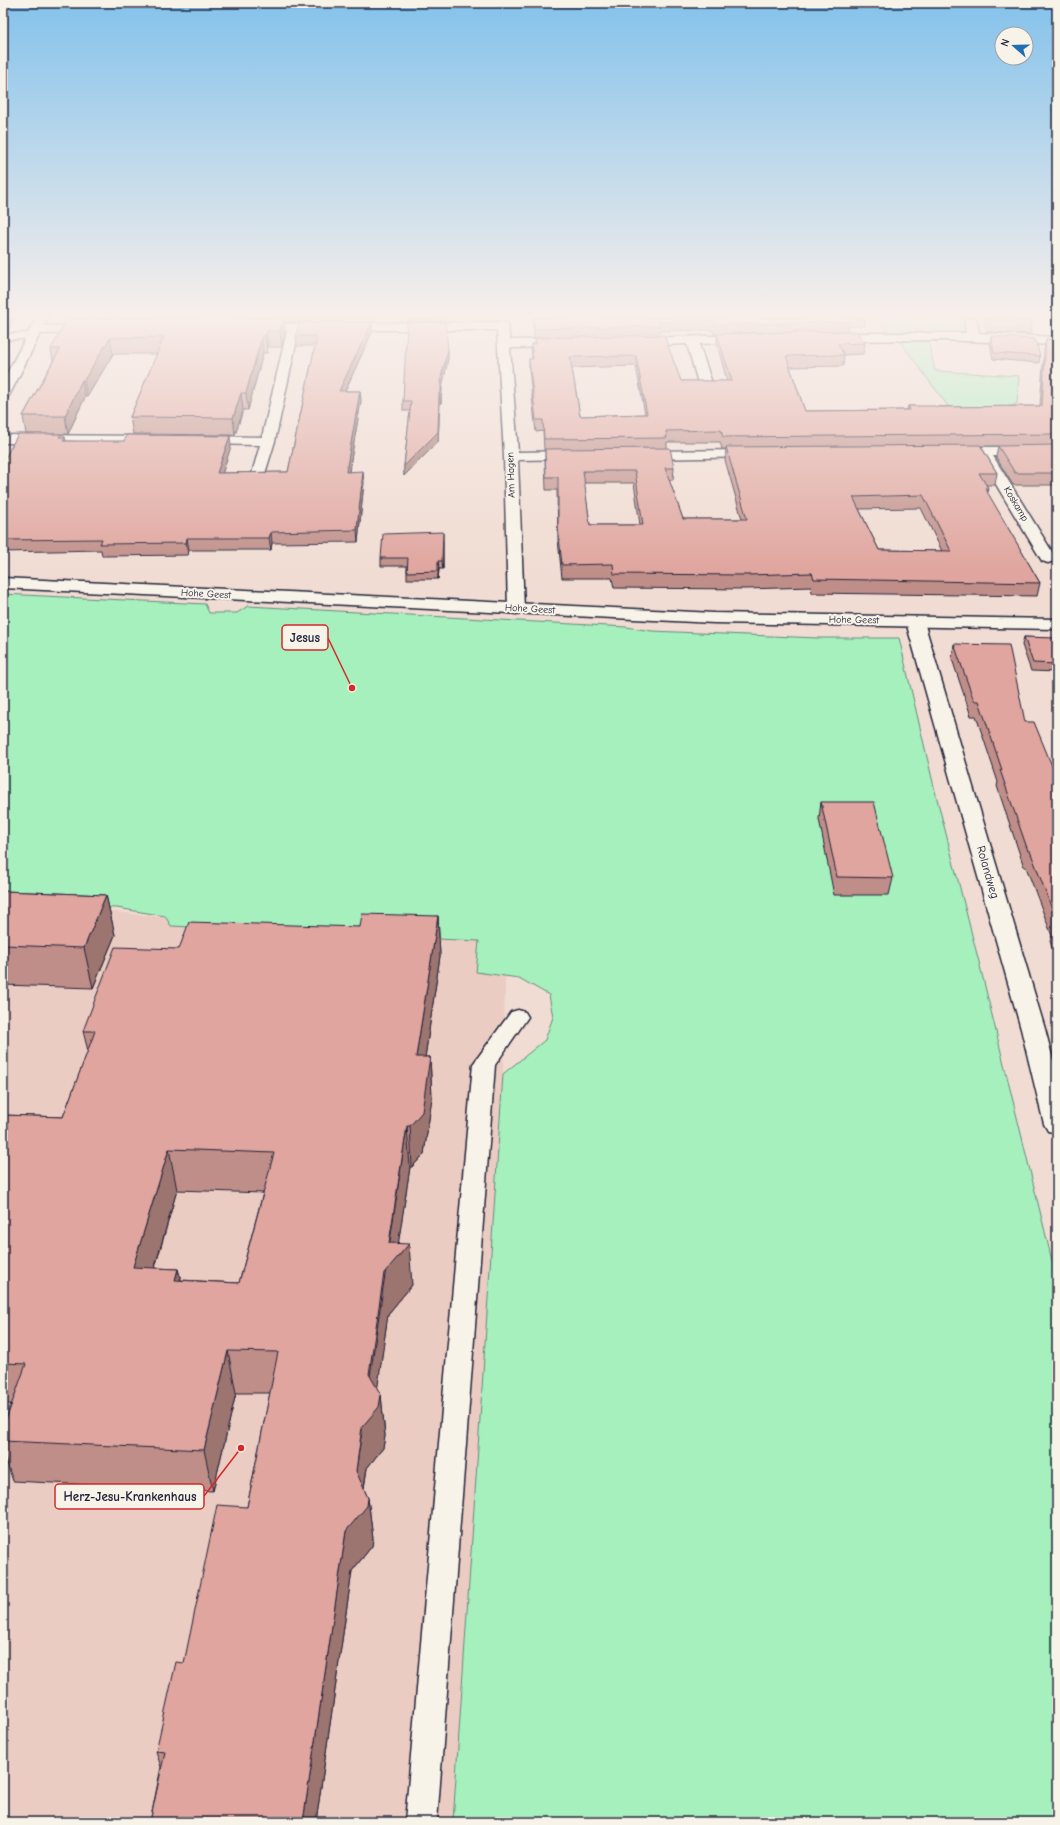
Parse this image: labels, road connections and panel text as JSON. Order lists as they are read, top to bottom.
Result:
{
  "streets": {
    "street": [
      "Am Hagen",
      "Koskamp",
      "Hohe Geest",
      "Rolandweg"
    ]
  },
  "crossings": [
    ["Am Hagen", "Hohe Geest"],
    ["Hohe Geest", "Rolandweg"]
  ],
  "places": ["Jesus", "Herz-Jesu-Krankenhaus"],
  "north": "left"
}
